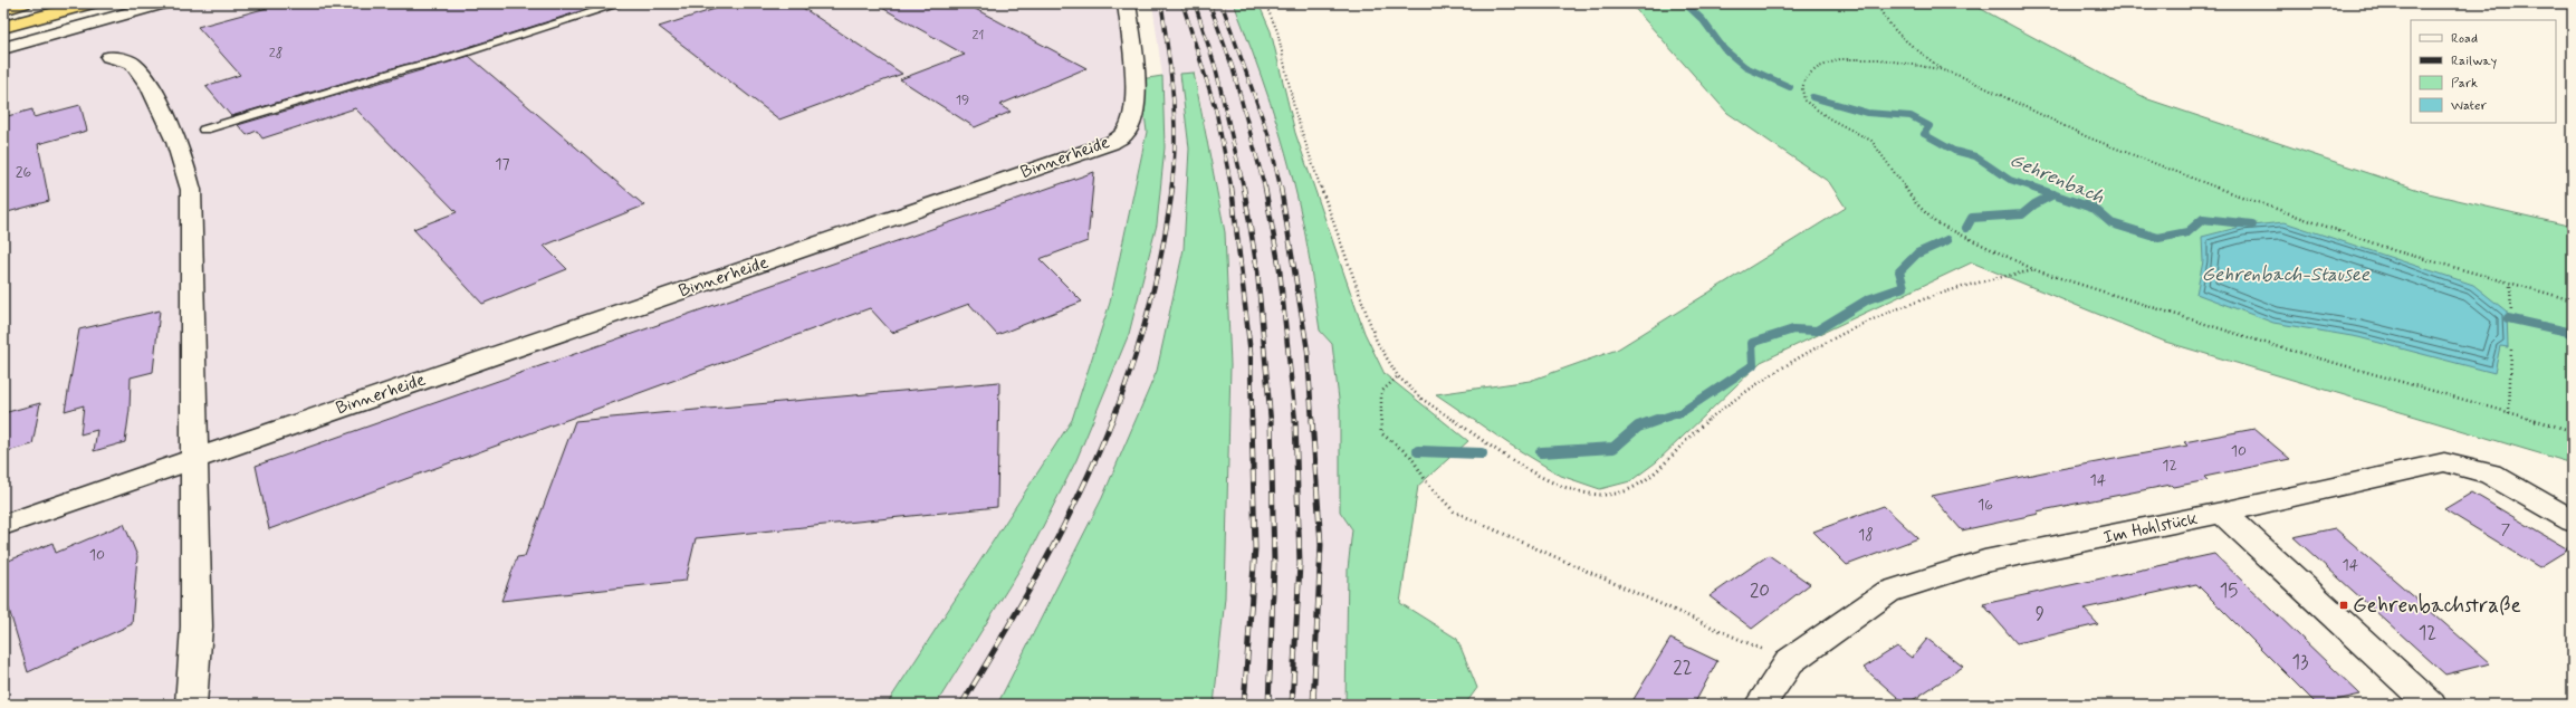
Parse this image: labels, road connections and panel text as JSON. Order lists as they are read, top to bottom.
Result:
{
  "streets": {
    "street": ["Binnerheide", "Im Hohlstück"]
  },
  "water": ["Gehrenbach", "Gehrenbach-Stausee"],
  "places": {
    "transit": ["Gehrenbachstraße"]
  },
  "house_numbers": [
    "21",
    "28",
    "19",
    "17",
    "26",
    "10",
    "12",
    "14",
    "16",
    "7",
    "18",
    "10",
    "14",
    "20",
    "15",
    "9",
    "12",
    "13",
    "22"
  ],
  "legend": [
    "Road",
    "Railway",
    "Park",
    "Water"
  ]
}
